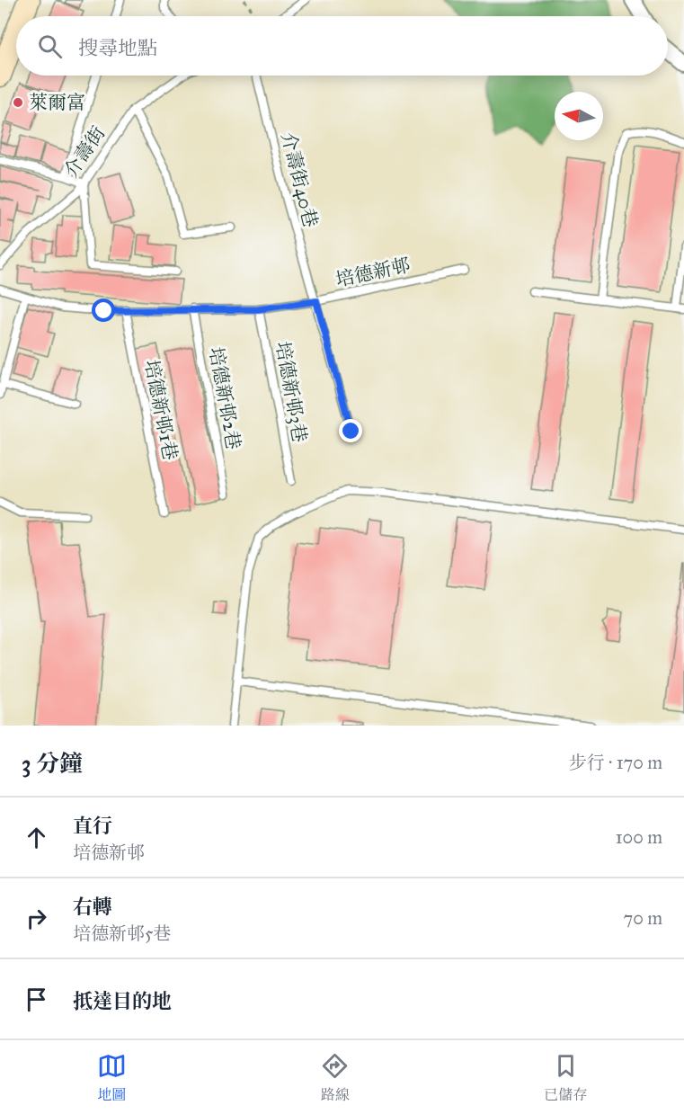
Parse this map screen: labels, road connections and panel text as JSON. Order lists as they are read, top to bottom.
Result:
{
  "streets": {
    "lane": [
      "介壽街",
      "介壽街40巷",
      "培德新邨",
      "培德新邨3巷",
      "培德新邨2巷",
      "培德新邨1巷"
    ]
  },
  "crossings": [
    ["介壽街40巷", "培德新邨"],
    ["培德新邨", "培德新邨3巷"],
    ["培德新邨", "培德新邨2巷"],
    ["培德新邨", "培德新邨1巷"]
  ],
  "places": ["萊爾富"],
  "north": "left",
  "page": {
    "search": "搜尋地點",
    "heading": ["3 分鐘", "步行 · 170 m"],
    "list": [
      ["直行", "培德新邨", "100 m"],
      ["右轉", "培德新邨5巷", "70 m"],
      "抵達目的地"
    ],
    "nav": ["地圖", "路線", "已儲存"]
  }
}
